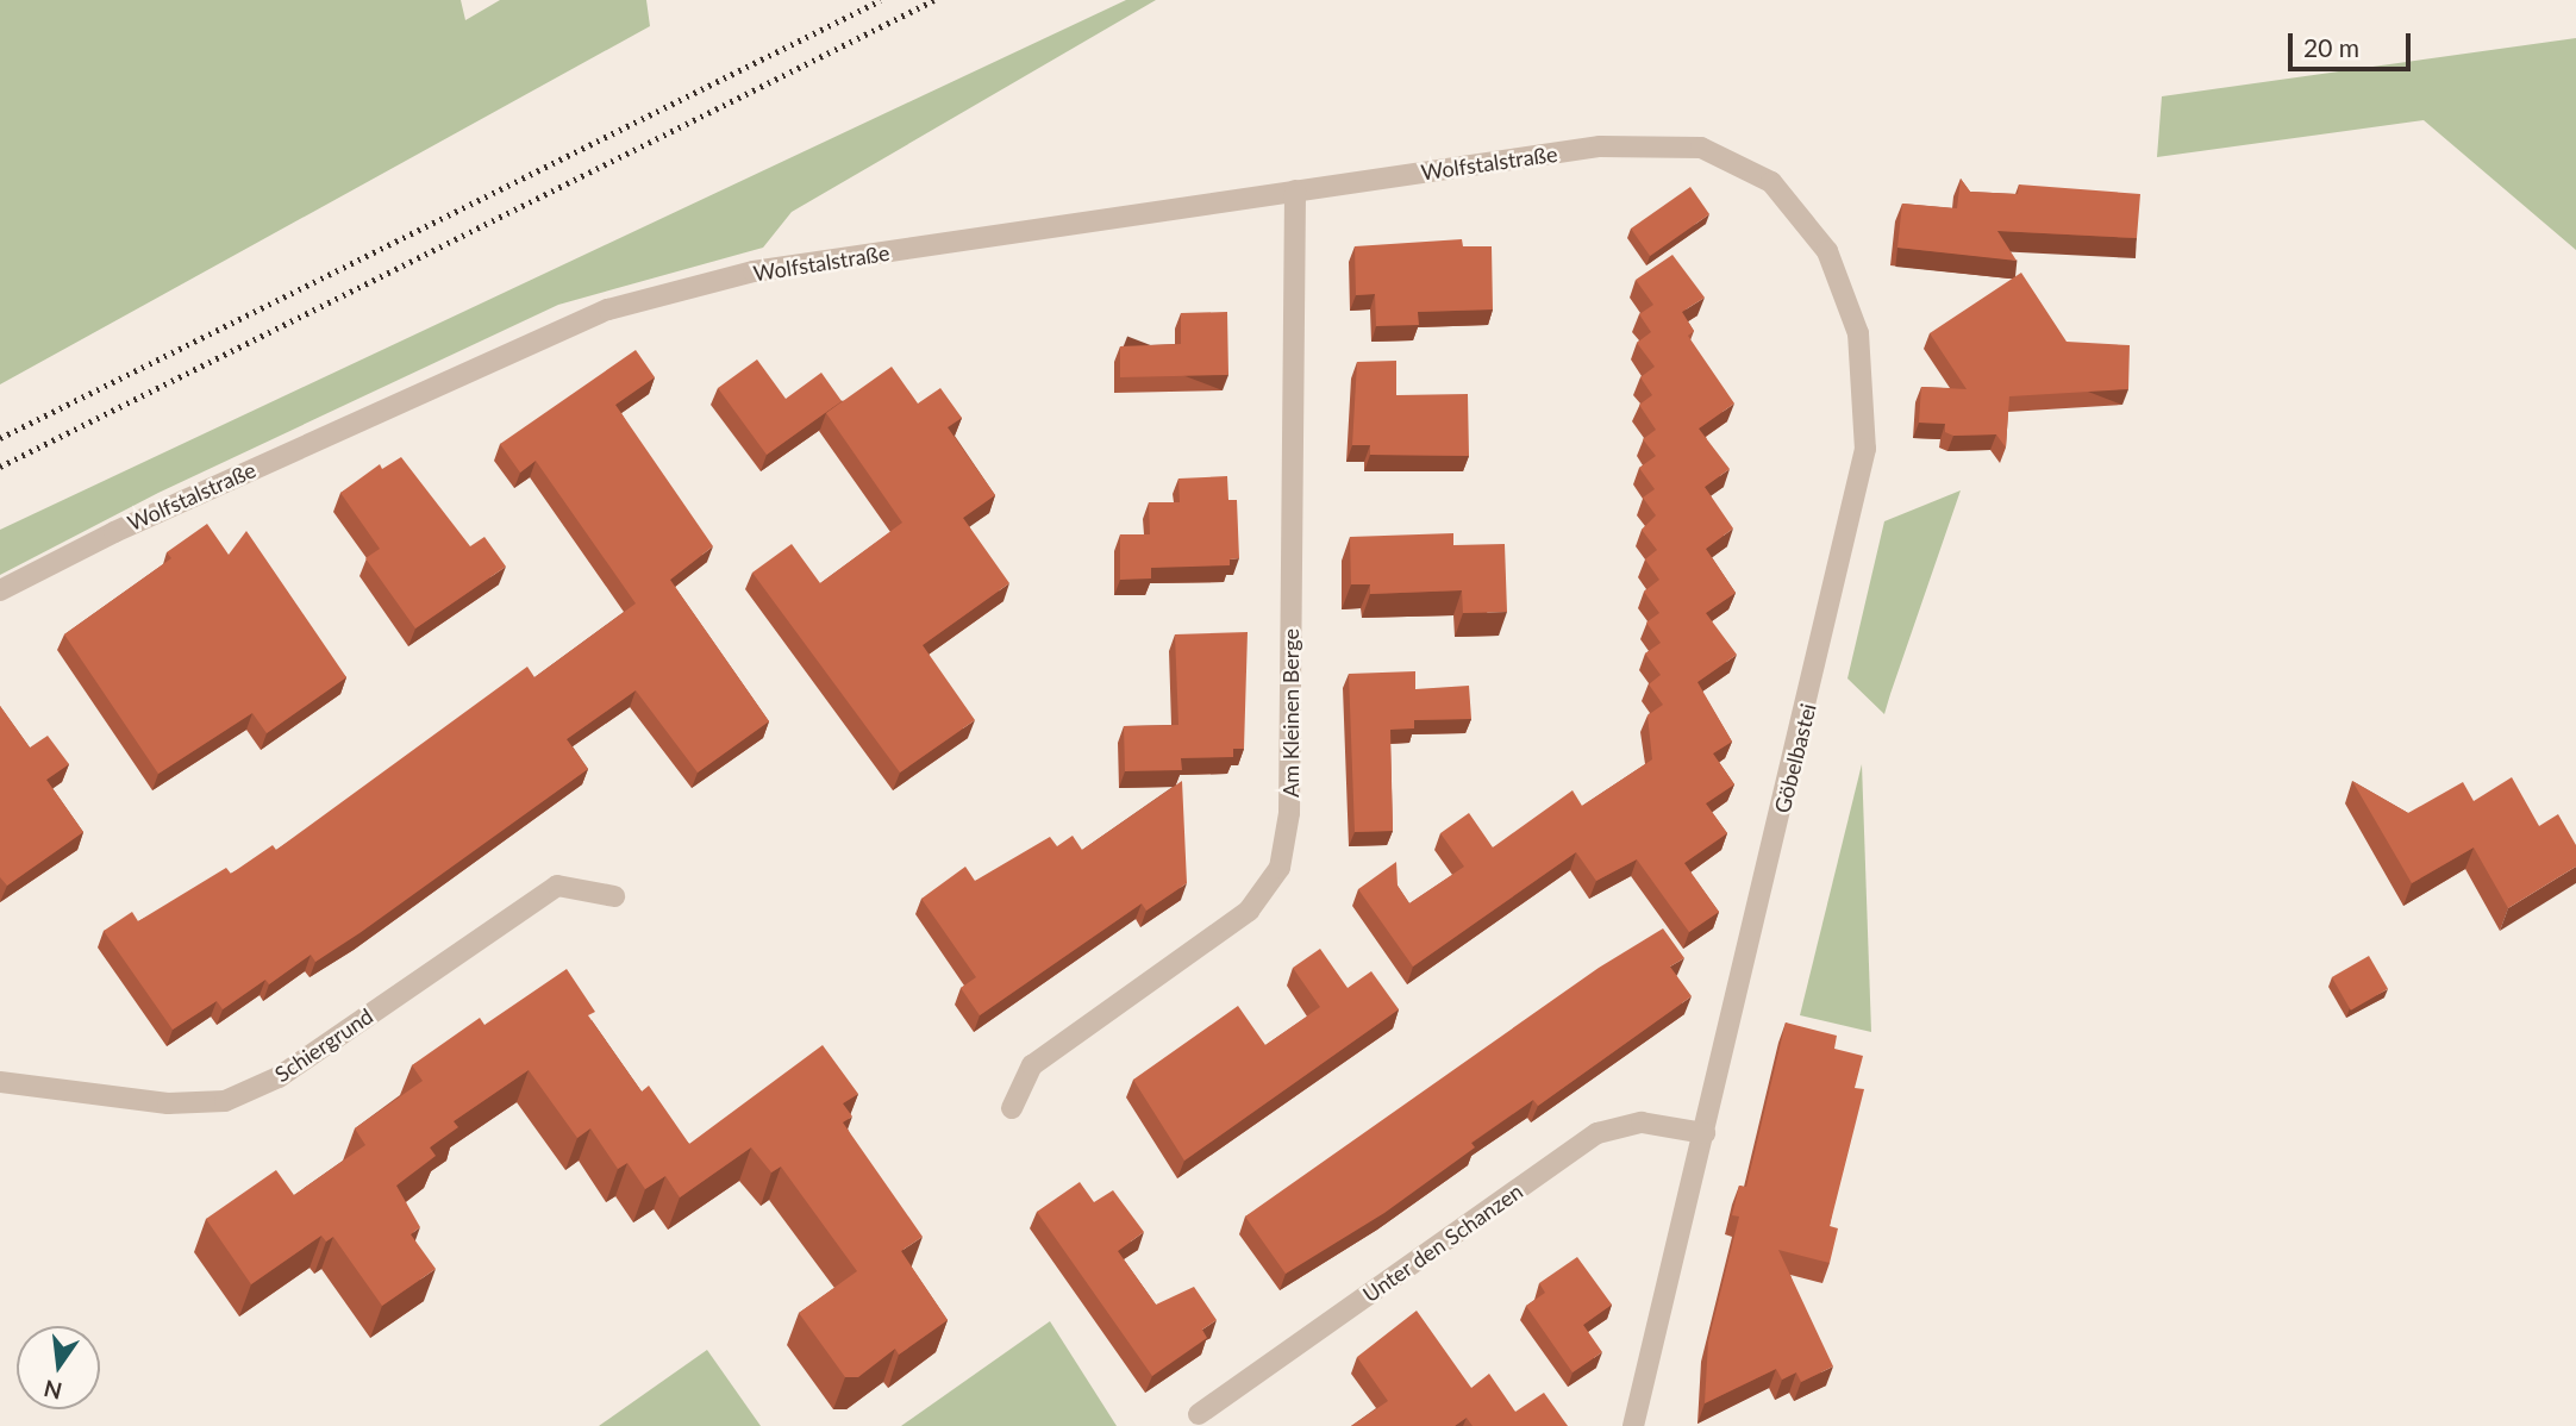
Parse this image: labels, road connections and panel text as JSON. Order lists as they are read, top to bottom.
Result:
{
  "streets": {
    "street": [
      "Wolfstalstraße",
      "Am Kleinen Berge",
      "Göbelbastei",
      "Schiergrund",
      "Unter den Schanzen"
    ]
  },
  "crossings": [
    ["Wolfstalstraße", "Am Kleinen Berge"],
    ["Wolfstalstraße", "Göbelbastei"],
    ["Göbelbastei", "Unter den Schanzen"]
  ],
  "scale_bar": "20 m",
  "north": "bottom"
}
